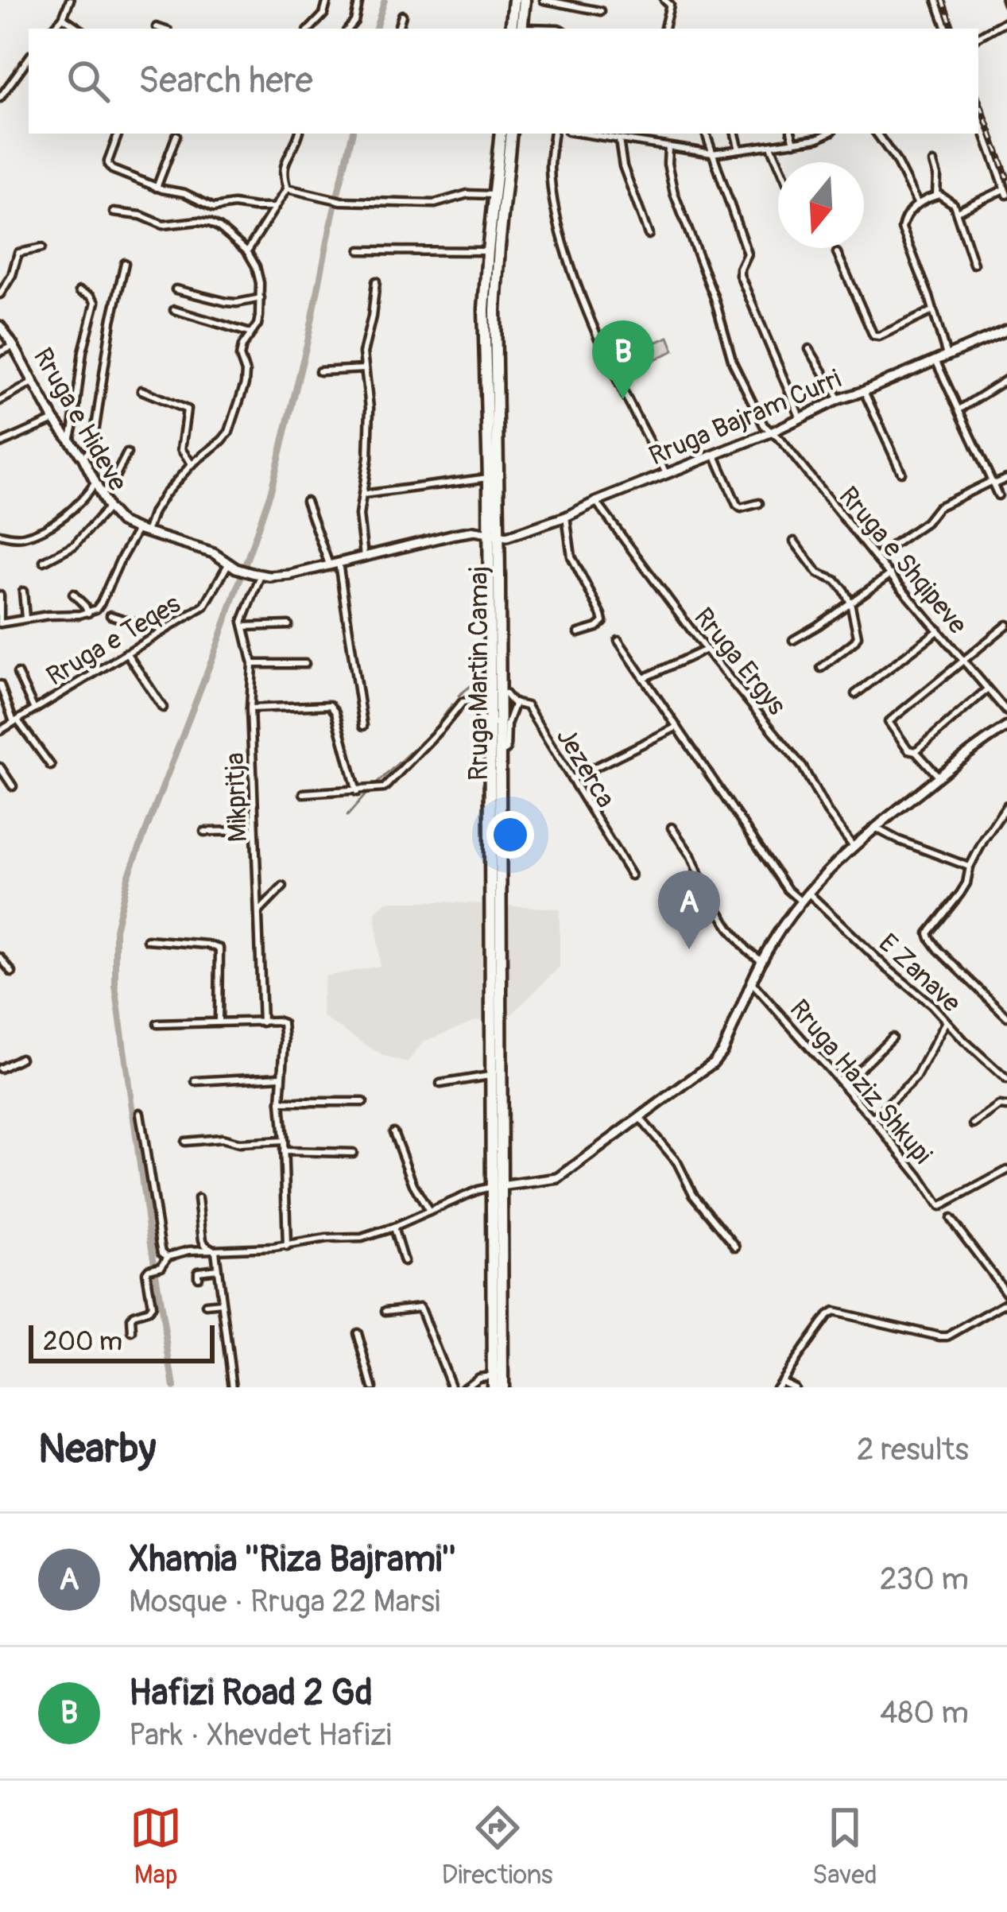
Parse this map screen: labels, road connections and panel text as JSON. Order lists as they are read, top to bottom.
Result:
{
  "streets": {
    "highway": ["Rruga Martin Camaj"],
    "main road": ["Rruga Bajram Curri", "Rruga e Hideve"],
    "street": [
      "Rruga e Shqipeve",
      "Rruga e Teqes",
      "Rruga Ergys",
      "Jezerca",
      "Mikpritja",
      "E Zanave",
      "Rruga Haziz Shkupi"
    ]
  },
  "crossings": [
    ["Rruga Bajram Curri", "Rruga e Hideve"],
    ["Rruga Bajram Curri", "Rruga e Shqipeve"],
    ["Rruga Bajram Curri", "Rruga Ergys"],
    ["Rruga Bajram Curri", "Rruga Martin Camaj"],
    ["Rruga e Hideve", "Rruga e Teqes"],
    ["Rruga Martin Camaj", "Jezerca"]
  ],
  "scale_bar": "200 m",
  "north": "bottom",
  "page": {
    "search": "Search here",
    "pins": ["B", "A"],
    "scale": "200 m",
    "heading": ["Nearby", "2 results"],
    "list": [
      {
        "mark": "A",
        "name": "Xhamia ''Riza Bajrami''",
        "note": "Mosque · Rruga 22 Marsi",
        "value": "230 m"
      },
      {
        "mark": "B",
        "name": "Hafizi Road 2 Gd",
        "note": "Park · Xhevdet Hafizi",
        "value": "480 m"
      }
    ],
    "nav": ["Map", "Directions", "Saved"]
  }
}
